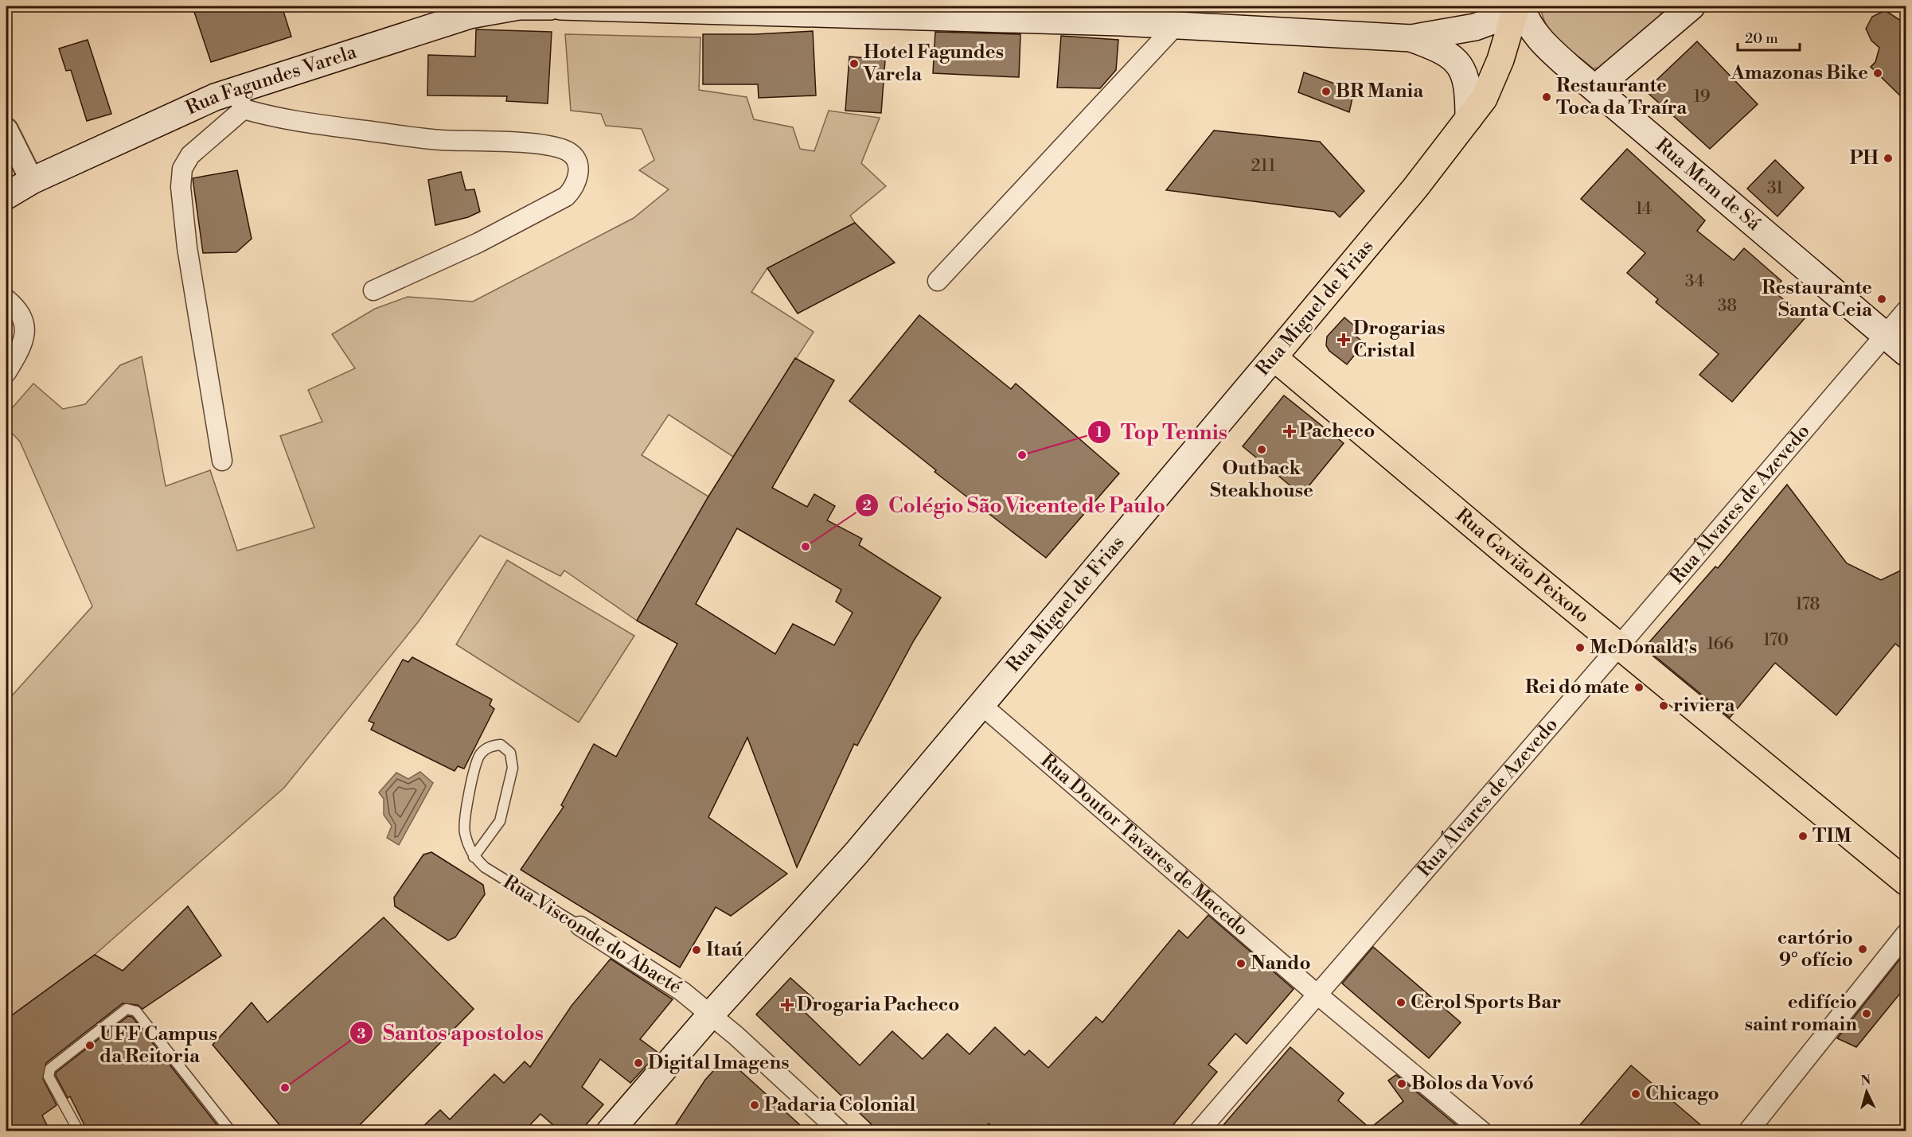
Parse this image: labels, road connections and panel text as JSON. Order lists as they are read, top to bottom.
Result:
{
  "streets": {
    "main road": [
      "Rua Fagundes Varela",
      "Rua Mem de Sá",
      "Rua Miguel de Frias",
      "Rua Gavião Peixoto"
    ],
    "street": ["Rua Álvares de Azevedo", "Rua Doutor Tavares de Macedo", "Rua Visconde do Abaeté"]
  },
  "crossings": [
    ["Rua Mem de Sá", "Rua Álvares de Azevedo"],
    ["Rua Miguel de Frias", "Rua Gavião Peixoto"],
    ["Rua Miguel de Frias", "Rua Doutor Tavares de Macedo"],
    ["Rua Miguel de Frias", "Rua Visconde do Abaeté"],
    ["Rua Álvares de Azevedo", "Rua Gavião Peixoto"],
    ["Rua Álvares de Azevedo", "Rua Doutor Tavares de Macedo"]
  ],
  "places": {
    "other": [
      "Hotel Fagundes Varela",
      "Amazonas Bike",
      "BR Mania",
      "Restaurante Toca da Traíra",
      "PH",
      "Restaurante Santa Ceia",
      "Outback Steakhouse",
      "Top Tennis",
      "Colégio São Vicente de Paulo",
      "McDonald's",
      "Rei do mate",
      "riviera",
      "TIM",
      "cartório 9° ofício",
      "Itaú",
      "Nando",
      "Cerol Sports Bar",
      "edifício saint romain",
      "UFF Campus da Reitoria",
      "Digital Imagens",
      "Bolos da Vovó",
      "Santos apostolos",
      "Chicago",
      "Padaria Colonial"
    ],
    "health": ["Drogarias Cristal", "Pacheco", "Drogaria Pacheco"]
  },
  "house_numbers": [
    "19",
    "211",
    "31",
    "14",
    "34",
    "38",
    "178",
    "170",
    "166"
  ],
  "scale_bar": "20 m",
  "north": "top"
}
